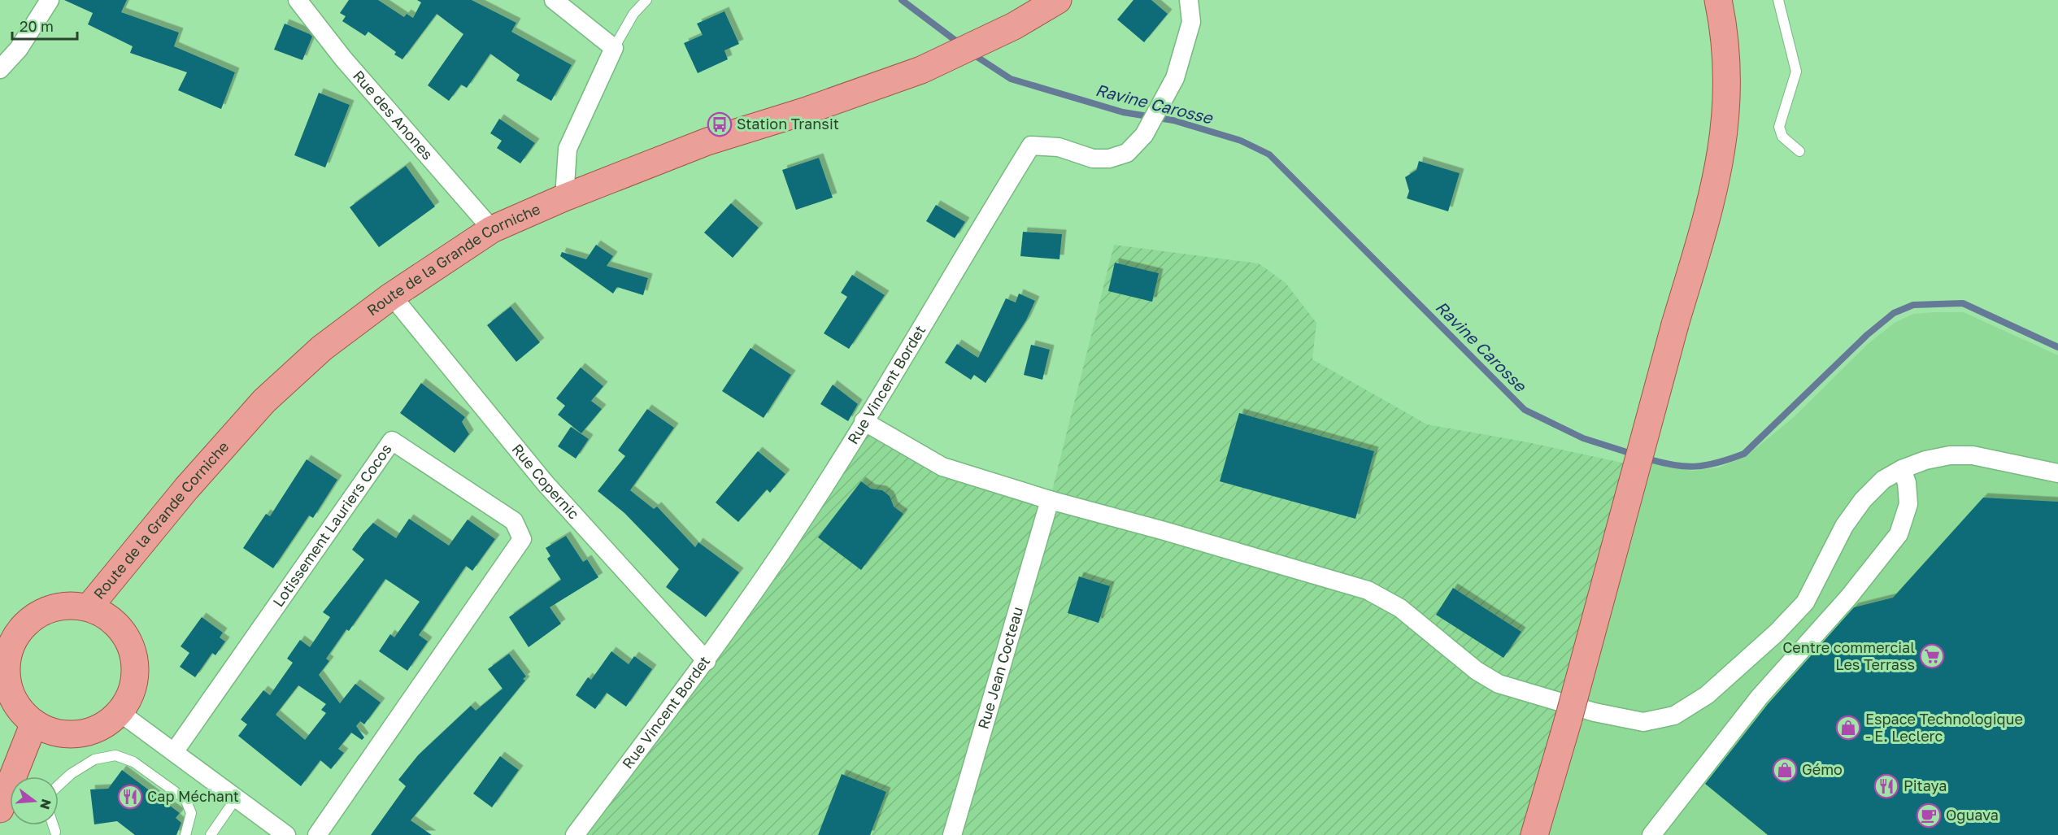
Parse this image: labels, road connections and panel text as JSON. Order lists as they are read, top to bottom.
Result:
{
  "streets": {
    "main road": ["Route de la Grande Corniche"],
    "street": [
      "Rue des Anones",
      "Rue Vincent Bordet",
      "Rue Copernic",
      "Lotissement Lauriers Cocos",
      "Rue Jean Cocteau"
    ]
  },
  "crossings": [
    ["Rue des Anones", "Route de la Grande Corniche"],
    ["Route de la Grande Corniche", "Rue Copernic"],
    ["Rue Vincent Bordet", "Rue Copernic"]
  ],
  "water": ["Ravine Carosse"],
  "places": {
    "bus stop": ["Station Transit"],
    "supermarket": ["Centre commercial Les Terrass"],
    "shop": ["Espace Technologique - E. Leclerc", "Gémo"],
    "restaurant": ["Pitaya", "Cap Méchant"],
    "cafe": ["Oguava"]
  },
  "scale_bar": "20 m",
  "north": "right"
}
